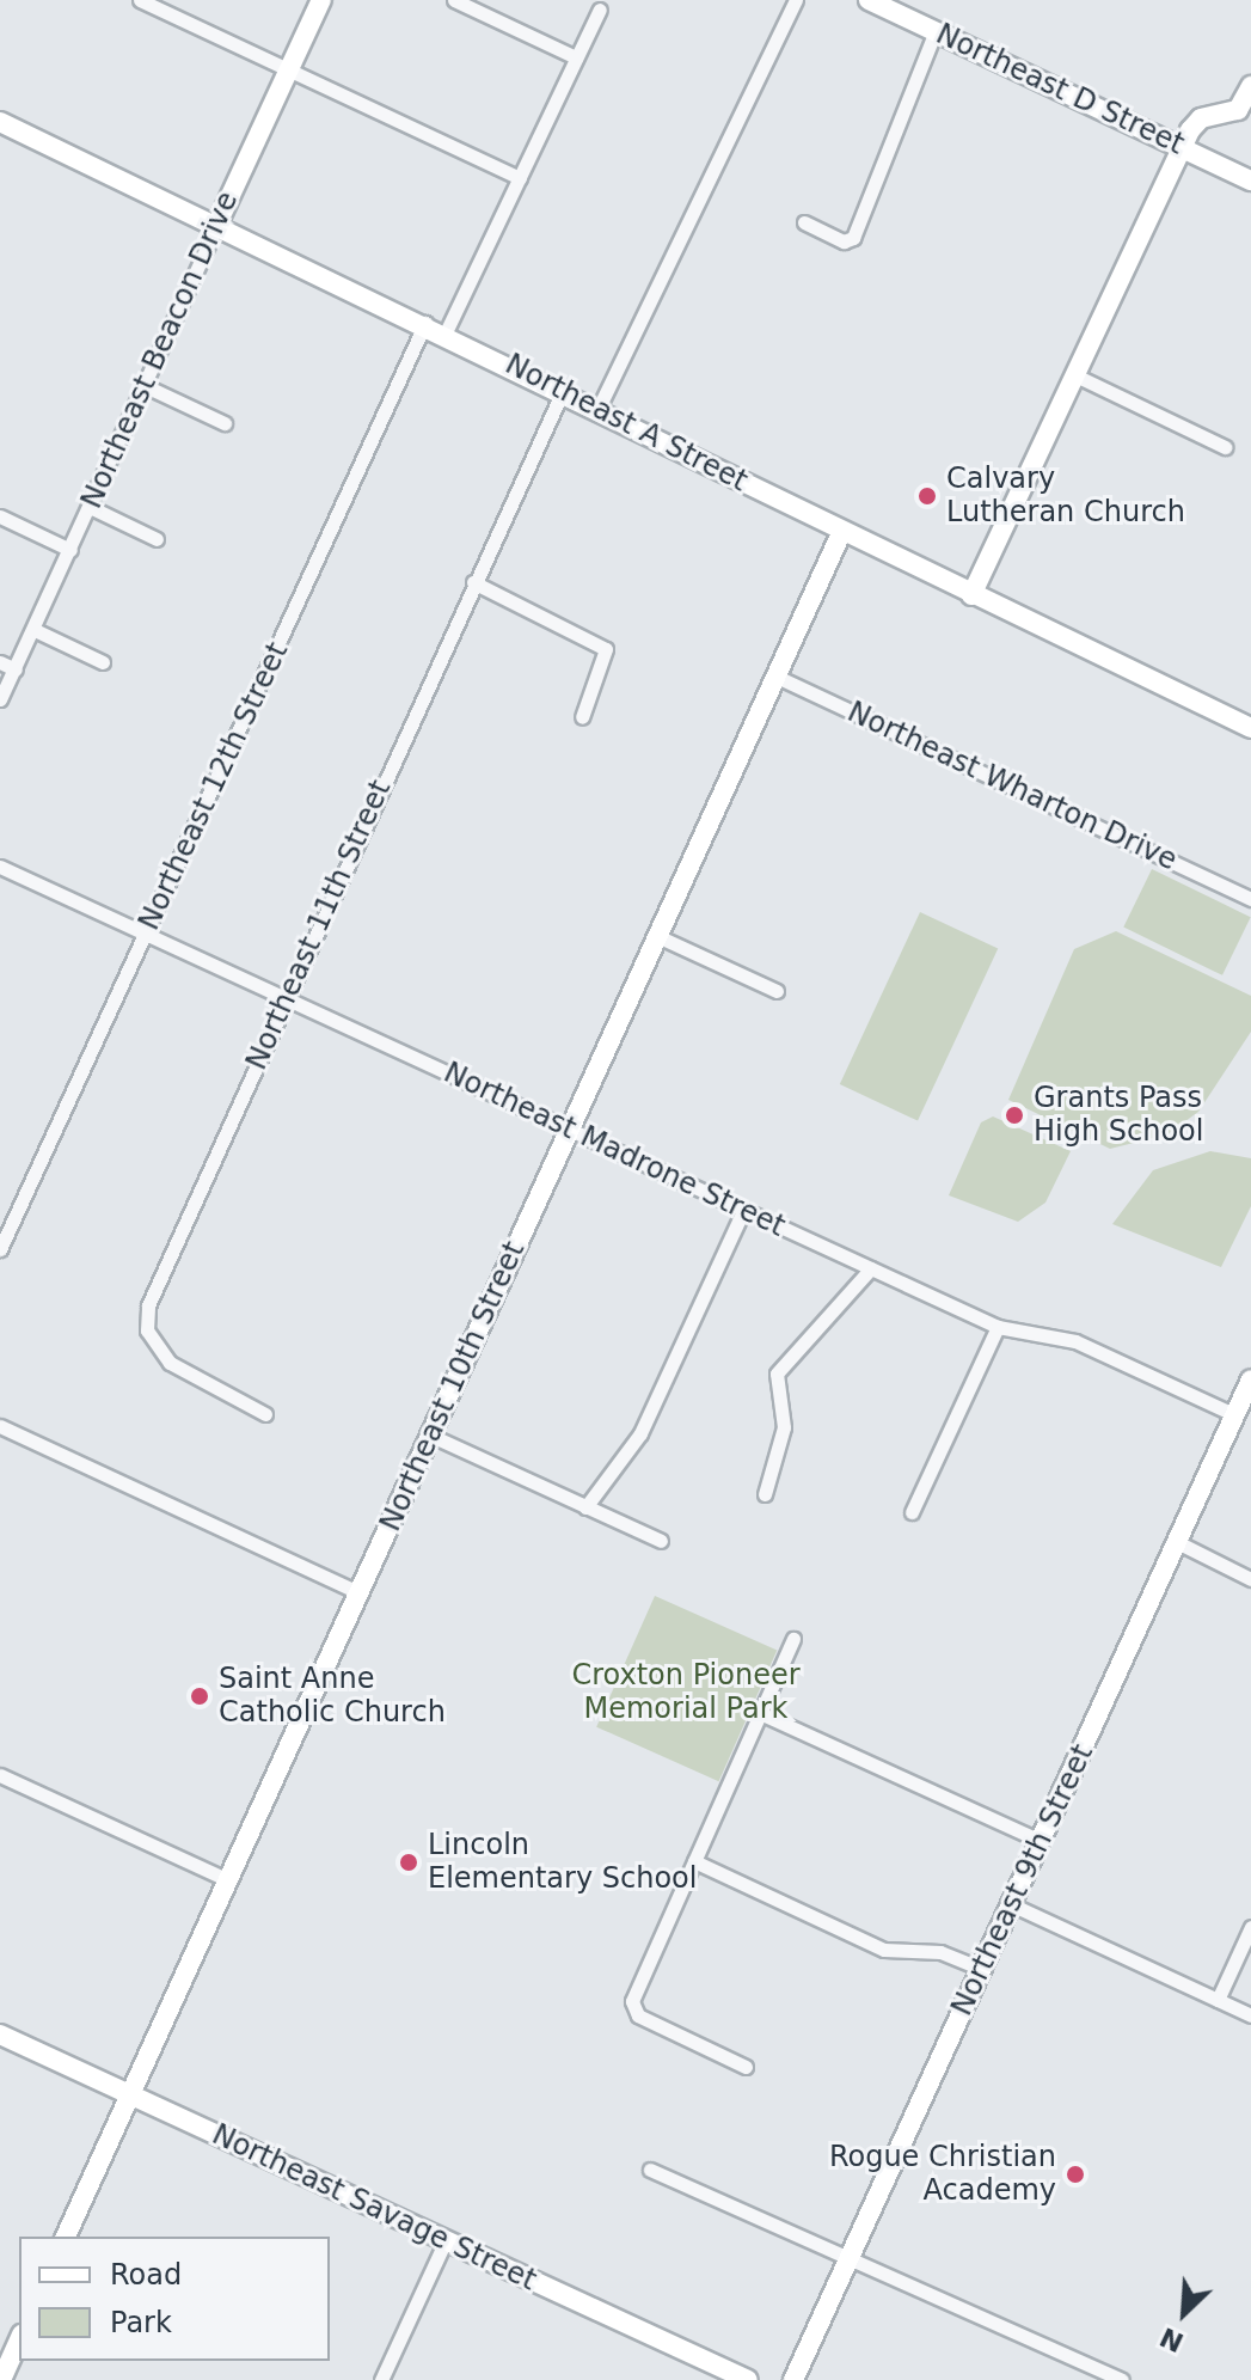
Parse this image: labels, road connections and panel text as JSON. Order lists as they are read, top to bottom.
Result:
{
  "streets": {
    "street": [
      "Northeast D Street",
      "Northeast Beacon Drive",
      "Northeast A Street",
      "Northeast 12th Street",
      "Northeast Wharton Drive",
      "Northeast 11th Street",
      "Northeast Madrone Street",
      "Northeast 10th Street",
      "Northeast 9th Street",
      "Northeast Savage Street"
    ]
  },
  "crossings": [
    ["Northeast Beacon Drive", "Northeast A Street"],
    ["Northeast A Street", "Northeast 12th Street"],
    ["Northeast A Street", "Northeast 11th Street"],
    ["Northeast A Street", "Northeast 10th Street"],
    ["Northeast 12th Street", "Northeast Madrone Street"],
    ["Northeast Wharton Drive", "Northeast 10th Street"],
    ["Northeast 11th Street", "Northeast Madrone Street"],
    ["Northeast Madrone Street", "Northeast 10th Street"],
    ["Northeast Madrone Street", "Northeast 9th Street"],
    ["Northeast 10th Street", "Northeast Savage Street"]
  ],
  "parks": ["Croxton Pioneer Memorial Park"],
  "places": [
    "Calvary Lutheran Church",
    "Grants Pass High School",
    "Saint Anne Catholic Church",
    "Lincoln Elementary School",
    "Rogue Christian Academy"
  ],
  "legend": ["Road", "Park"],
  "north": "bottom left"
}
